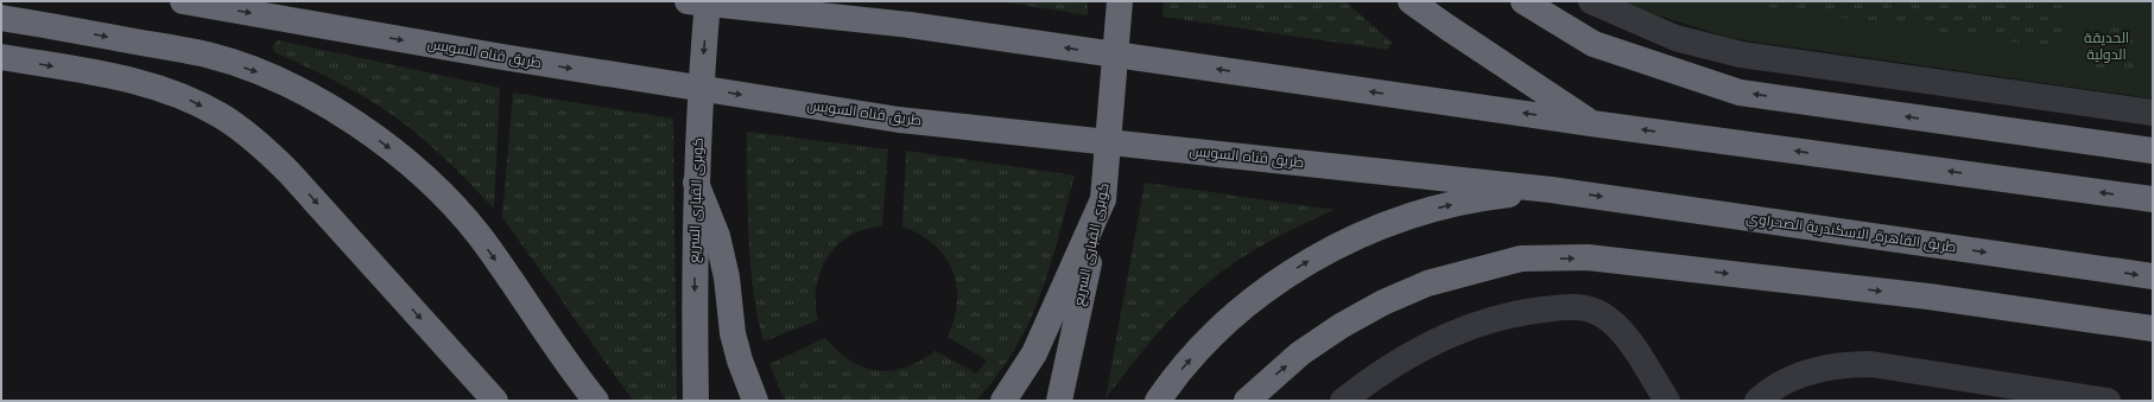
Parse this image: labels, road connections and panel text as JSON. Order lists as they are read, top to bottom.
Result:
{
  "streets": {
    "highway": ["طريق قناه السويس", "كوبرى القبارى السريع", "طريق القاهرة, الاسكندرية الصحراوي"]
  },
  "crossings": [
    ["طريق قناه السويس", "طريق القاهرة, الاسكندرية الصحراوي"]
  ],
  "parks": ["الحديقة الدولية"]
}
